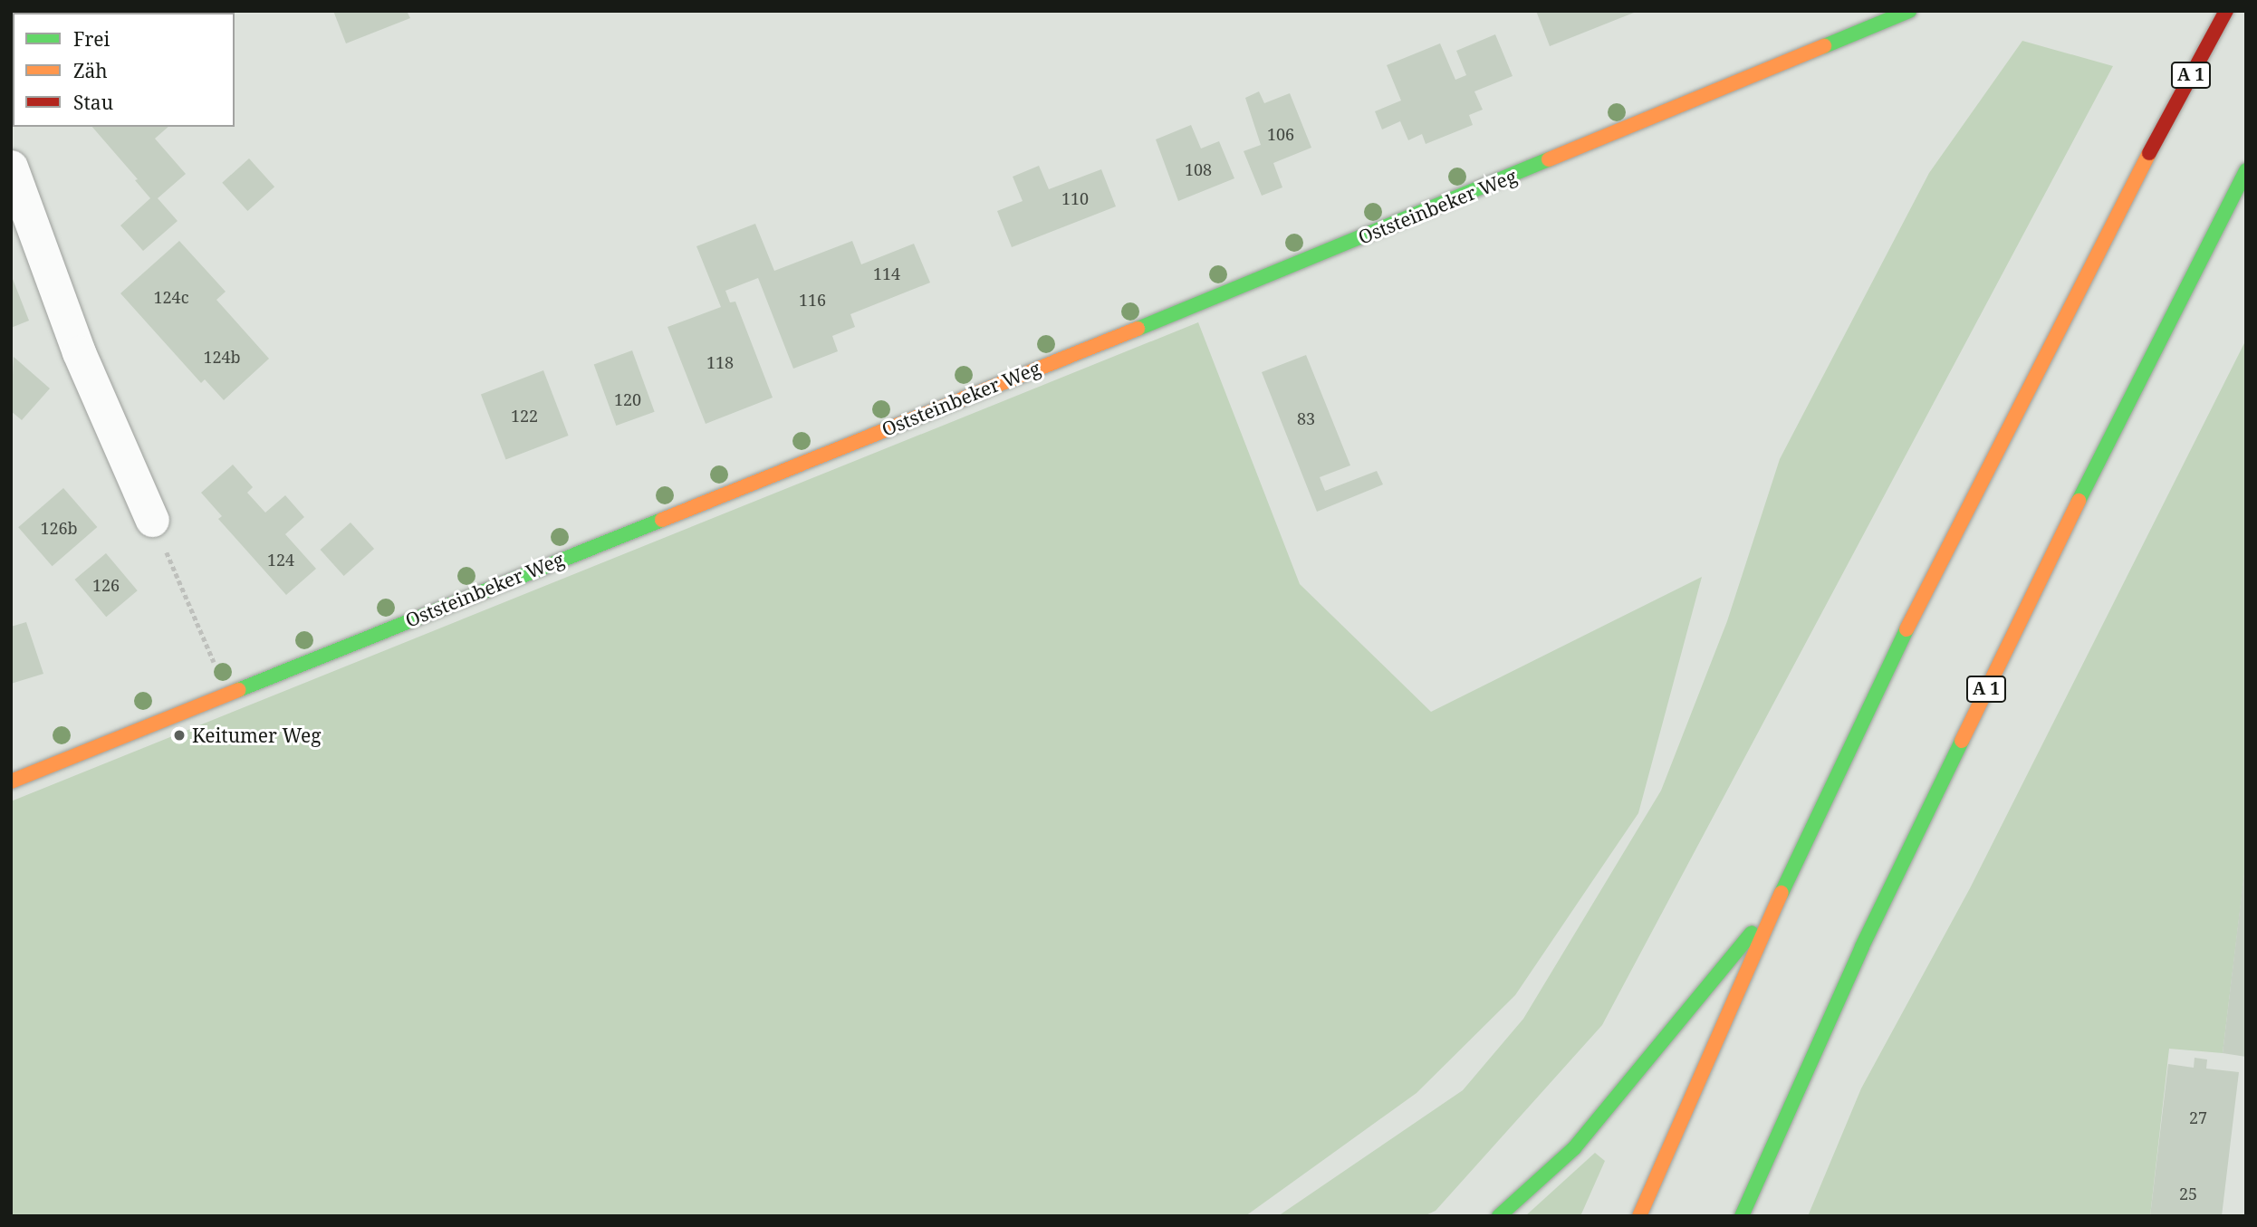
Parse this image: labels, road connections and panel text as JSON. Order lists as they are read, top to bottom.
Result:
{
  "streets": {
    "main road": ["A 1", "Oststeinbeker Weg"]
  },
  "places": ["Keitumer Weg"],
  "house_numbers": [
    "106",
    "108",
    "110",
    "114",
    "124c",
    "116",
    "124b",
    "118",
    "120",
    "122",
    "83",
    "126b",
    "124",
    "126",
    "27",
    "25"
  ],
  "legend": ["Frei", "Zäh", "Stau"]
}
